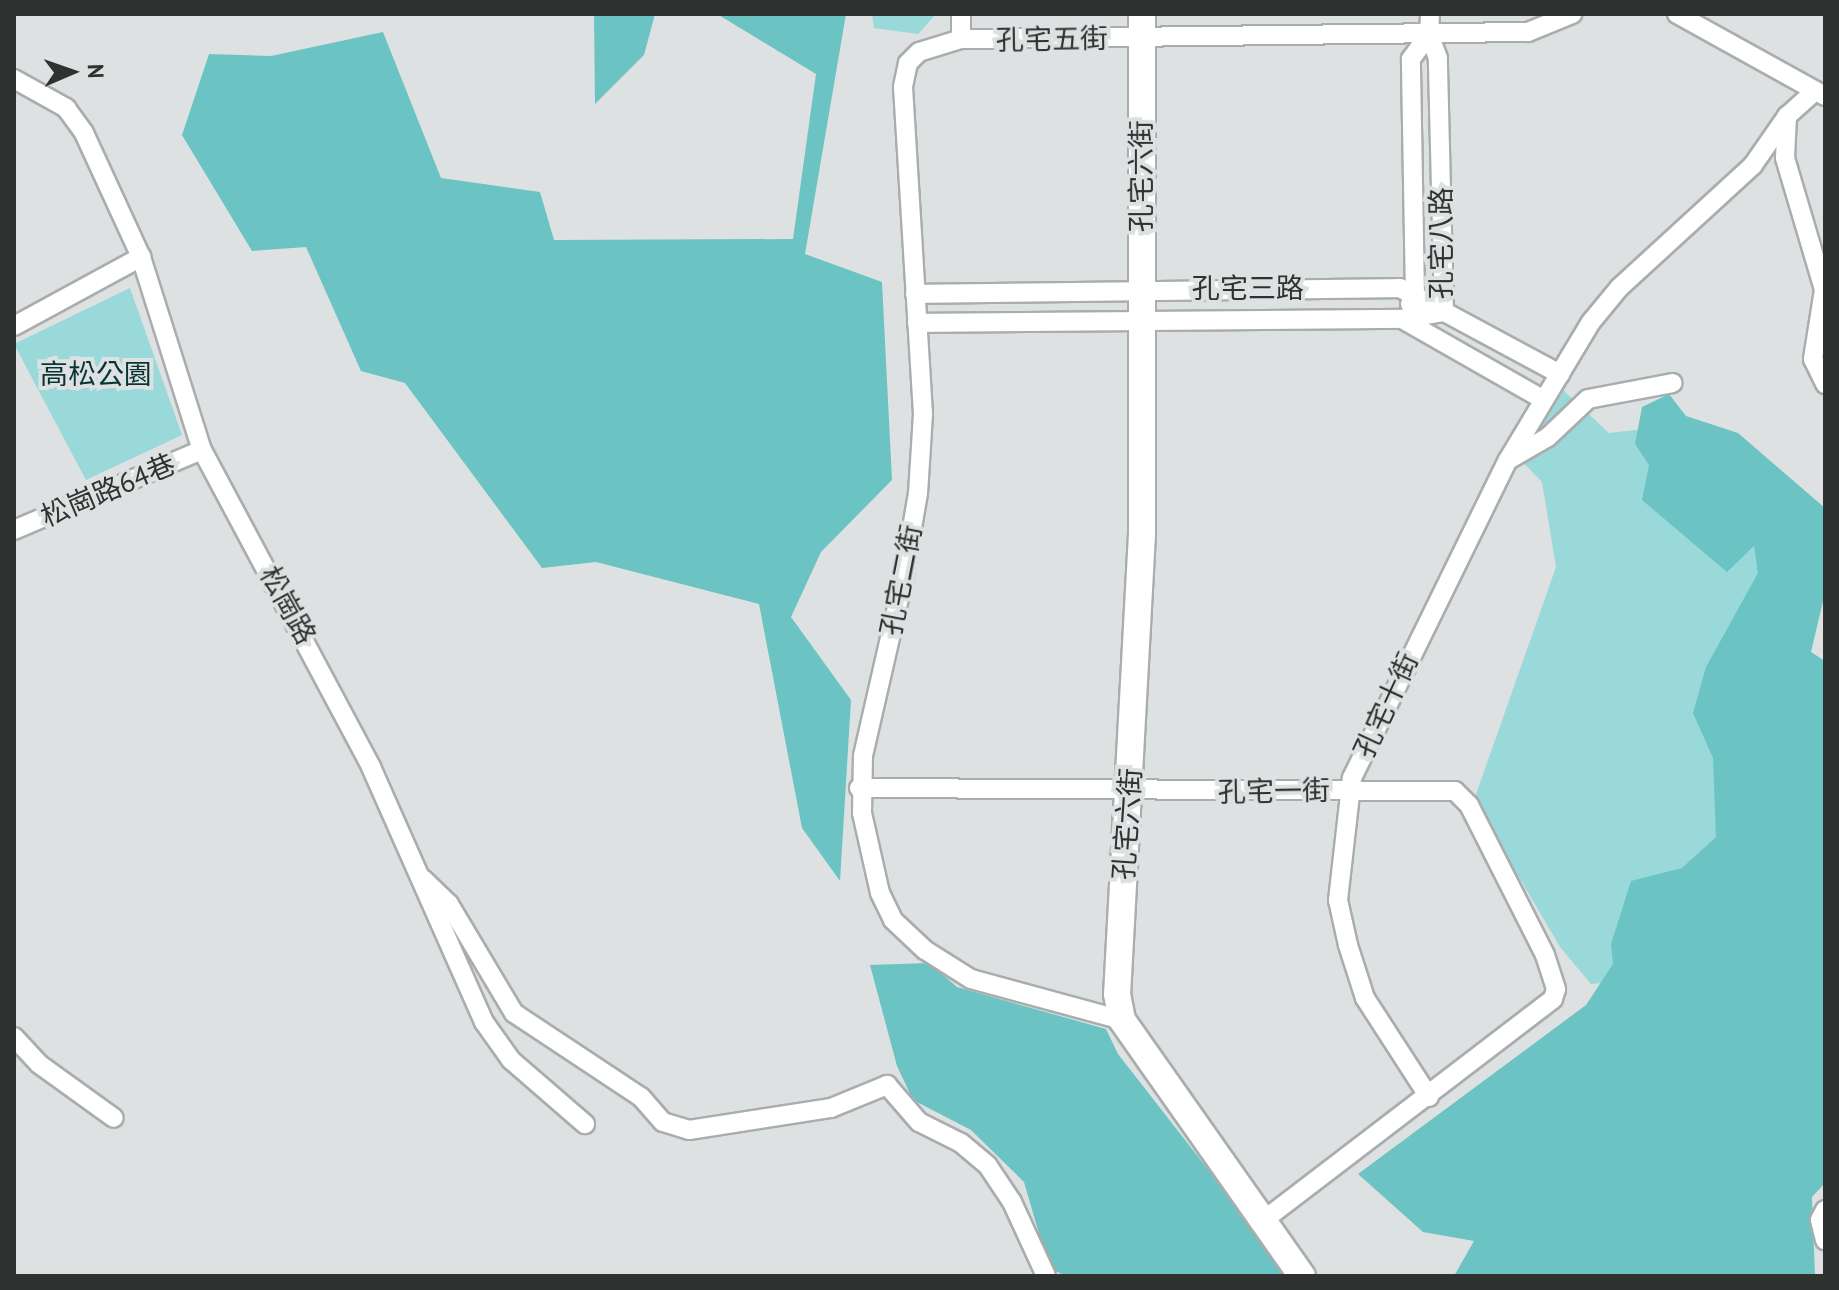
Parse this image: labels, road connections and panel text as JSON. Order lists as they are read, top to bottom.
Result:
{
  "streets": {
    "street": [
      "孔宅五街",
      "孔宅六街",
      "孔宅八路",
      "孔宅三路",
      "松崗路64巷",
      "孔宅二街",
      "松崗路",
      "孔宅十街",
      "孔宅一街"
    ]
  },
  "crossings": [
    ["孔宅五街", "孔宅六街"],
    ["孔宅五街", "孔宅八路"],
    ["孔宅五街", "孔宅二街"],
    ["孔宅六街", "孔宅三路"],
    ["孔宅六街", "孔宅二街"],
    ["孔宅六街", "孔宅一街"],
    ["孔宅八路", "孔宅三路"],
    ["孔宅三路", "孔宅二街"],
    ["孔宅三路", "孔宅十街"],
    ["松崗路64巷", "松崗路"],
    ["孔宅二街", "孔宅一街"],
    ["孔宅十街", "孔宅一街"]
  ],
  "parks": ["高松公園"],
  "north": "right"
}
